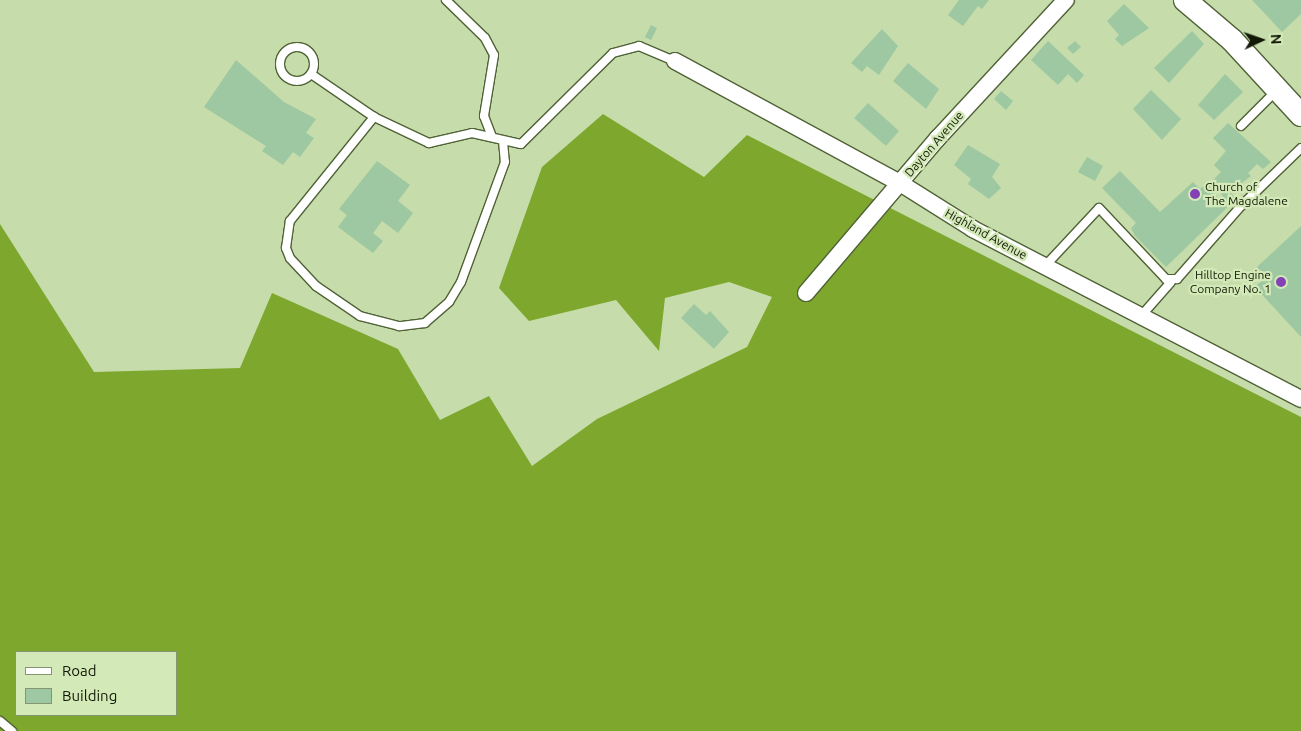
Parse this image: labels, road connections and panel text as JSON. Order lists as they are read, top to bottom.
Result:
{
  "streets": {
    "street": ["Dayton Avenue", "Highland Avenue"]
  },
  "crossings": [
    ["Dayton Avenue", "Highland Avenue"]
  ],
  "places": ["Church of The Magdalene", "Hilltop Engine Company No. 1"],
  "legend": ["Road", "Building"],
  "north": "right"
}
